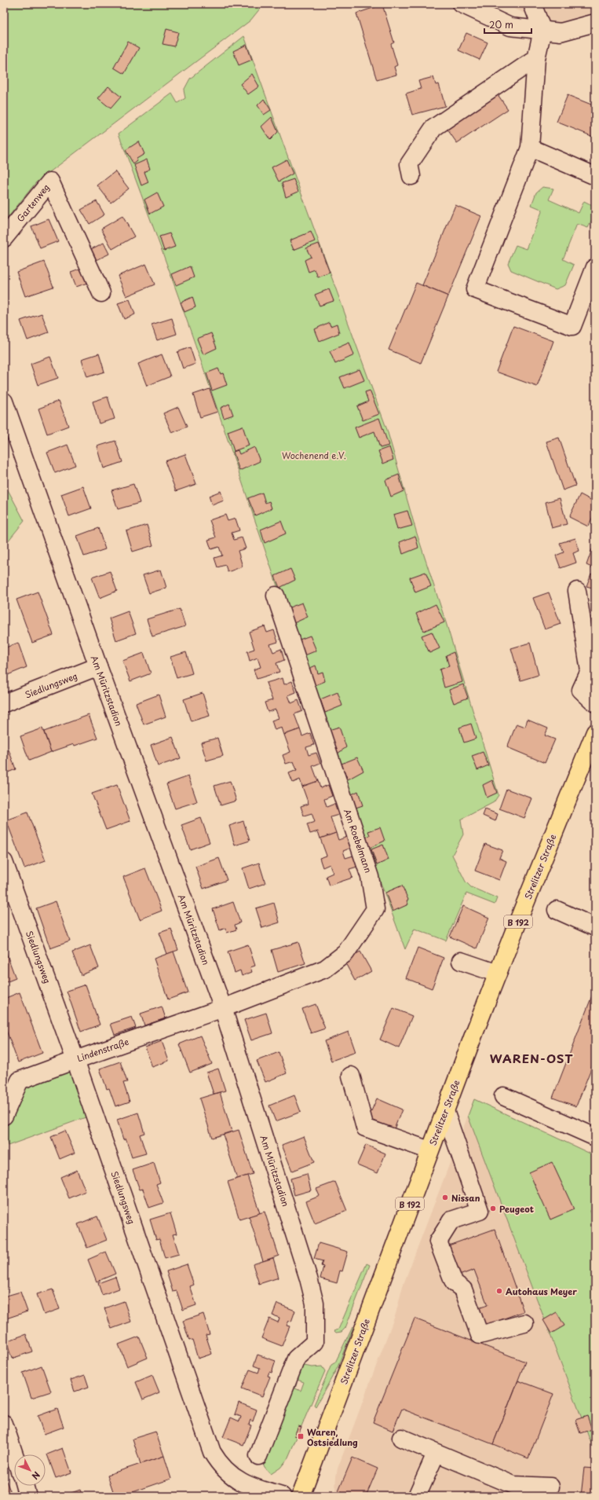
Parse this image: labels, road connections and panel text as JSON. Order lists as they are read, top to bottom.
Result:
{
  "streets": {
    "main road": ["Strelitzer Straße", "B 192"],
    "street": [
      "Gartenweg",
      "Siedlungsweg",
      "Am Müritzstadion",
      "Am Roebelmann",
      "Lindenstraße"
    ]
  },
  "crossings": [
    ["Siedlungsweg", "Am Müritzstadion"],
    ["Siedlungsweg", "Lindenstraße"],
    ["Am Müritzstadion", "Am Roebelmann"],
    ["Am Müritzstadion", "Lindenstraße"],
    ["Am Roebelmann", "Lindenstraße"]
  ],
  "districts": ["WAREN-OST"],
  "parks": ["Wochenend e.V."],
  "places": {
    "other": ["Nissan", "Peugeot", "Autohaus Meyer"],
    "transit": ["Waren, Ostsiedlung"]
  },
  "scale_bar": "20 m",
  "north": "bottom right"
}
